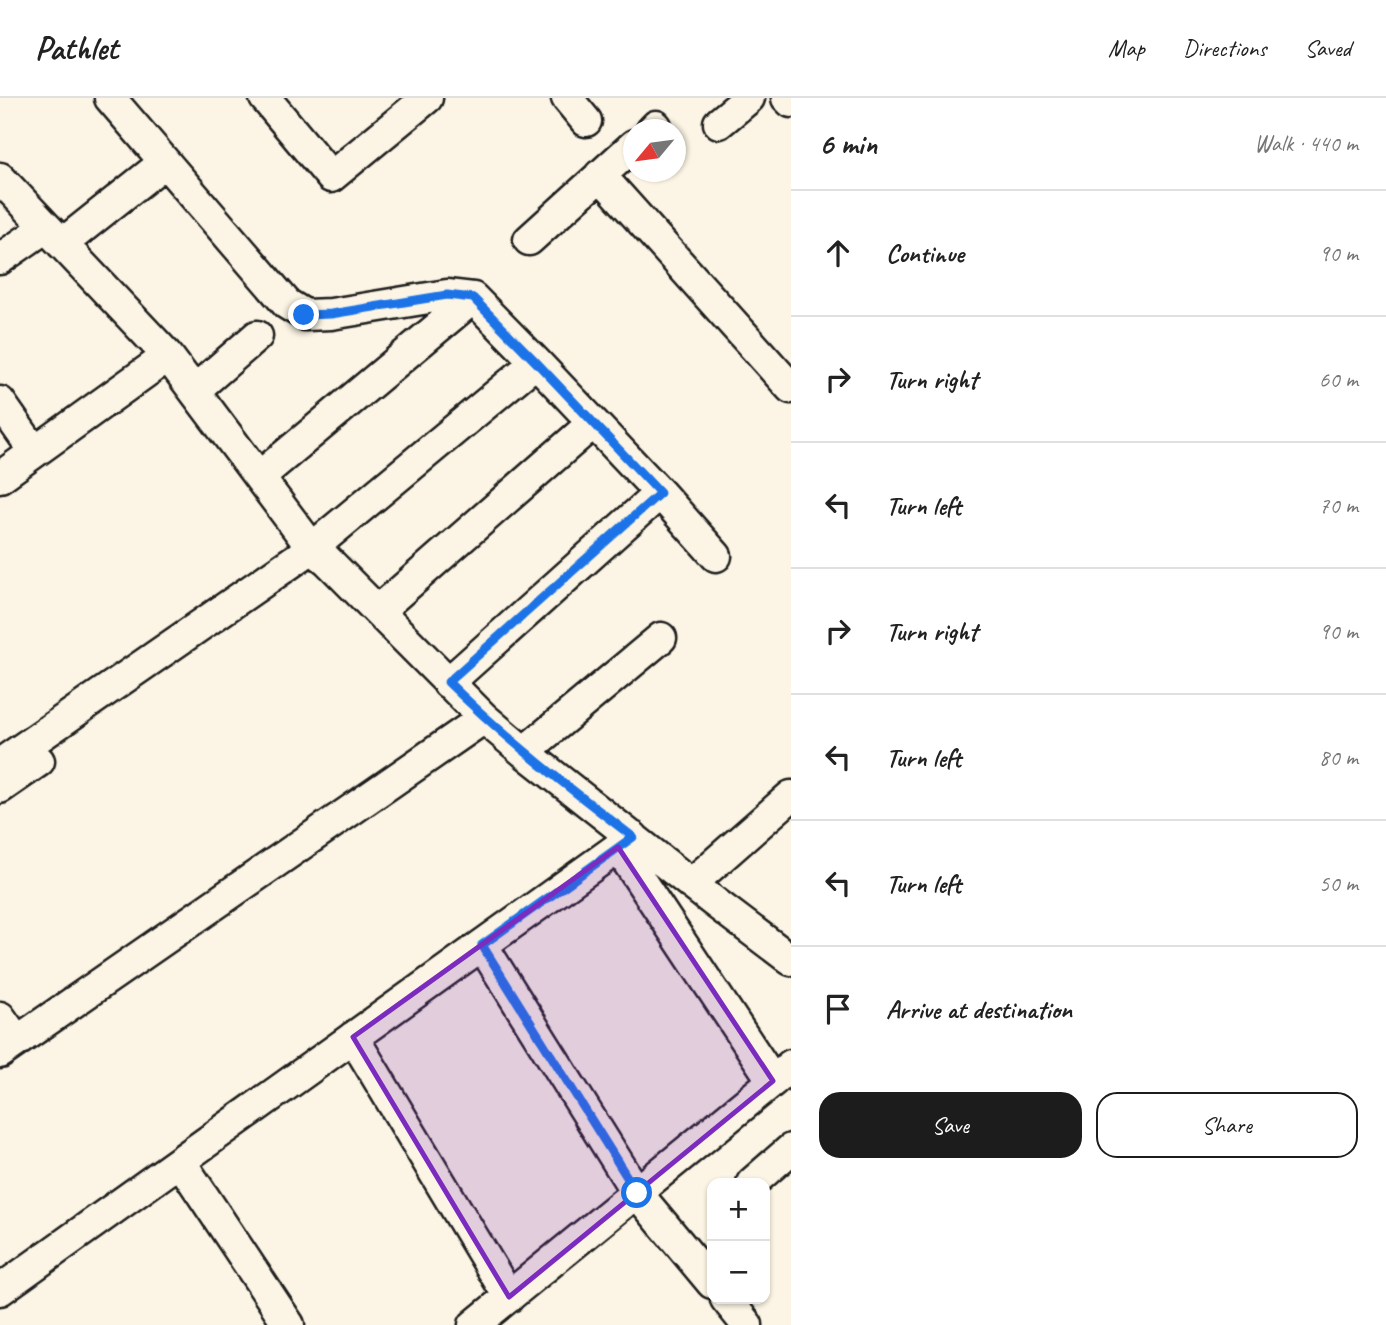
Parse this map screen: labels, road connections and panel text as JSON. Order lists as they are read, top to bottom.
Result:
{
  "north": "bottom left",
  "page": {
    "header": "Pathlet",
    "nav": ["Map", "Directions", "Saved"],
    "heading": ["6 min", "Walk · 440 m"],
    "list": [
      ["Continue", "90 m"],
      ["Turn right", "60 m"],
      ["Turn left", "70 m"],
      ["Turn right", "90 m"],
      ["Turn left", "80 m"],
      ["Turn left", "50 m"],
      "Arrive at destination"
    ],
    "buttons": ["Save", "Share"],
    "map_buttons": ["+", "−"]
  }
}
